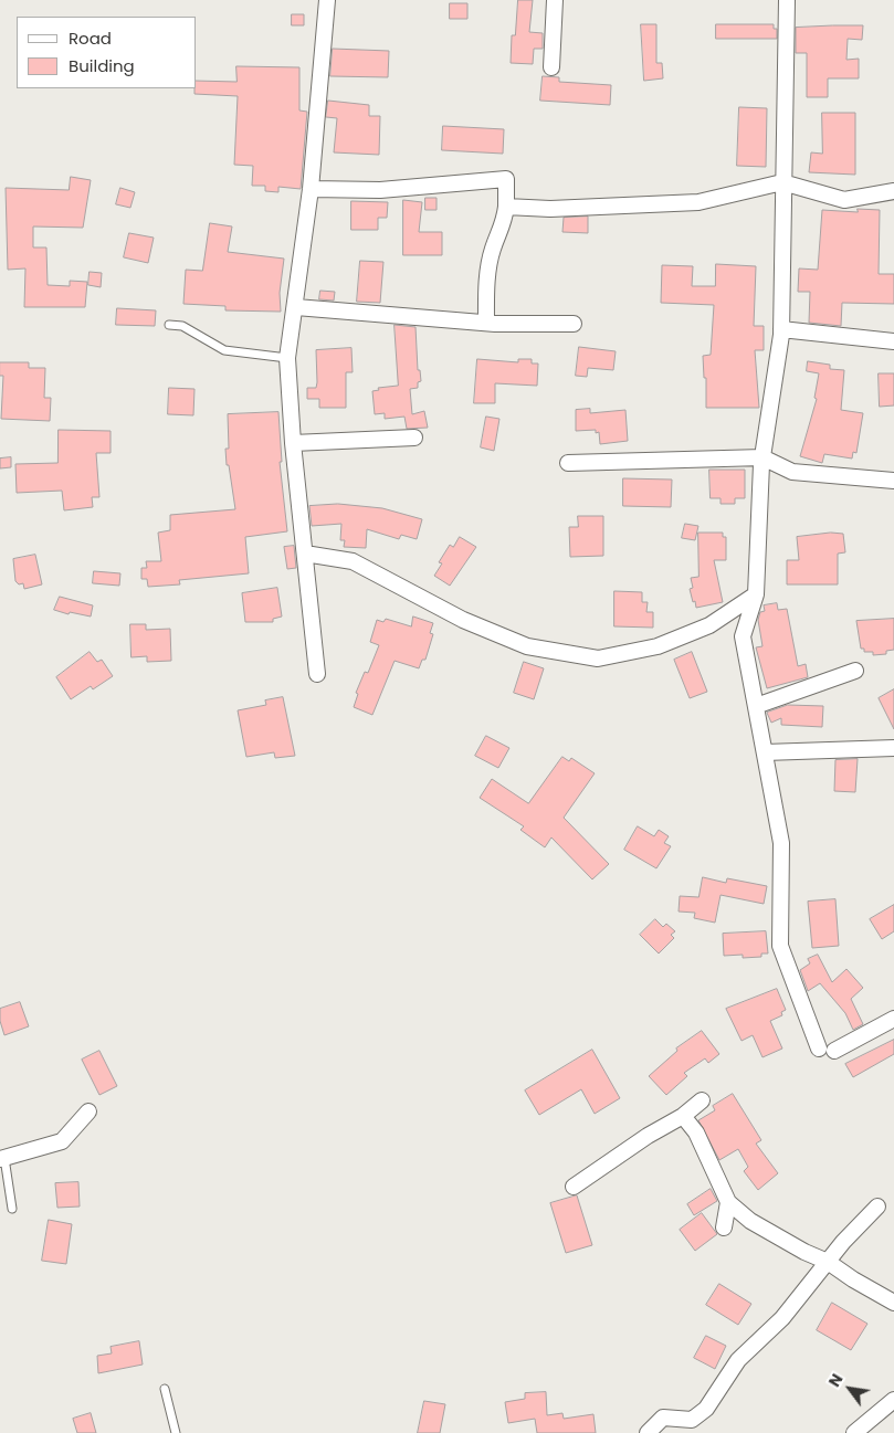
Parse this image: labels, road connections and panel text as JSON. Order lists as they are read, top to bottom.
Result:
{
  "legend": ["Road", "Building"],
  "north": "top left"
}
